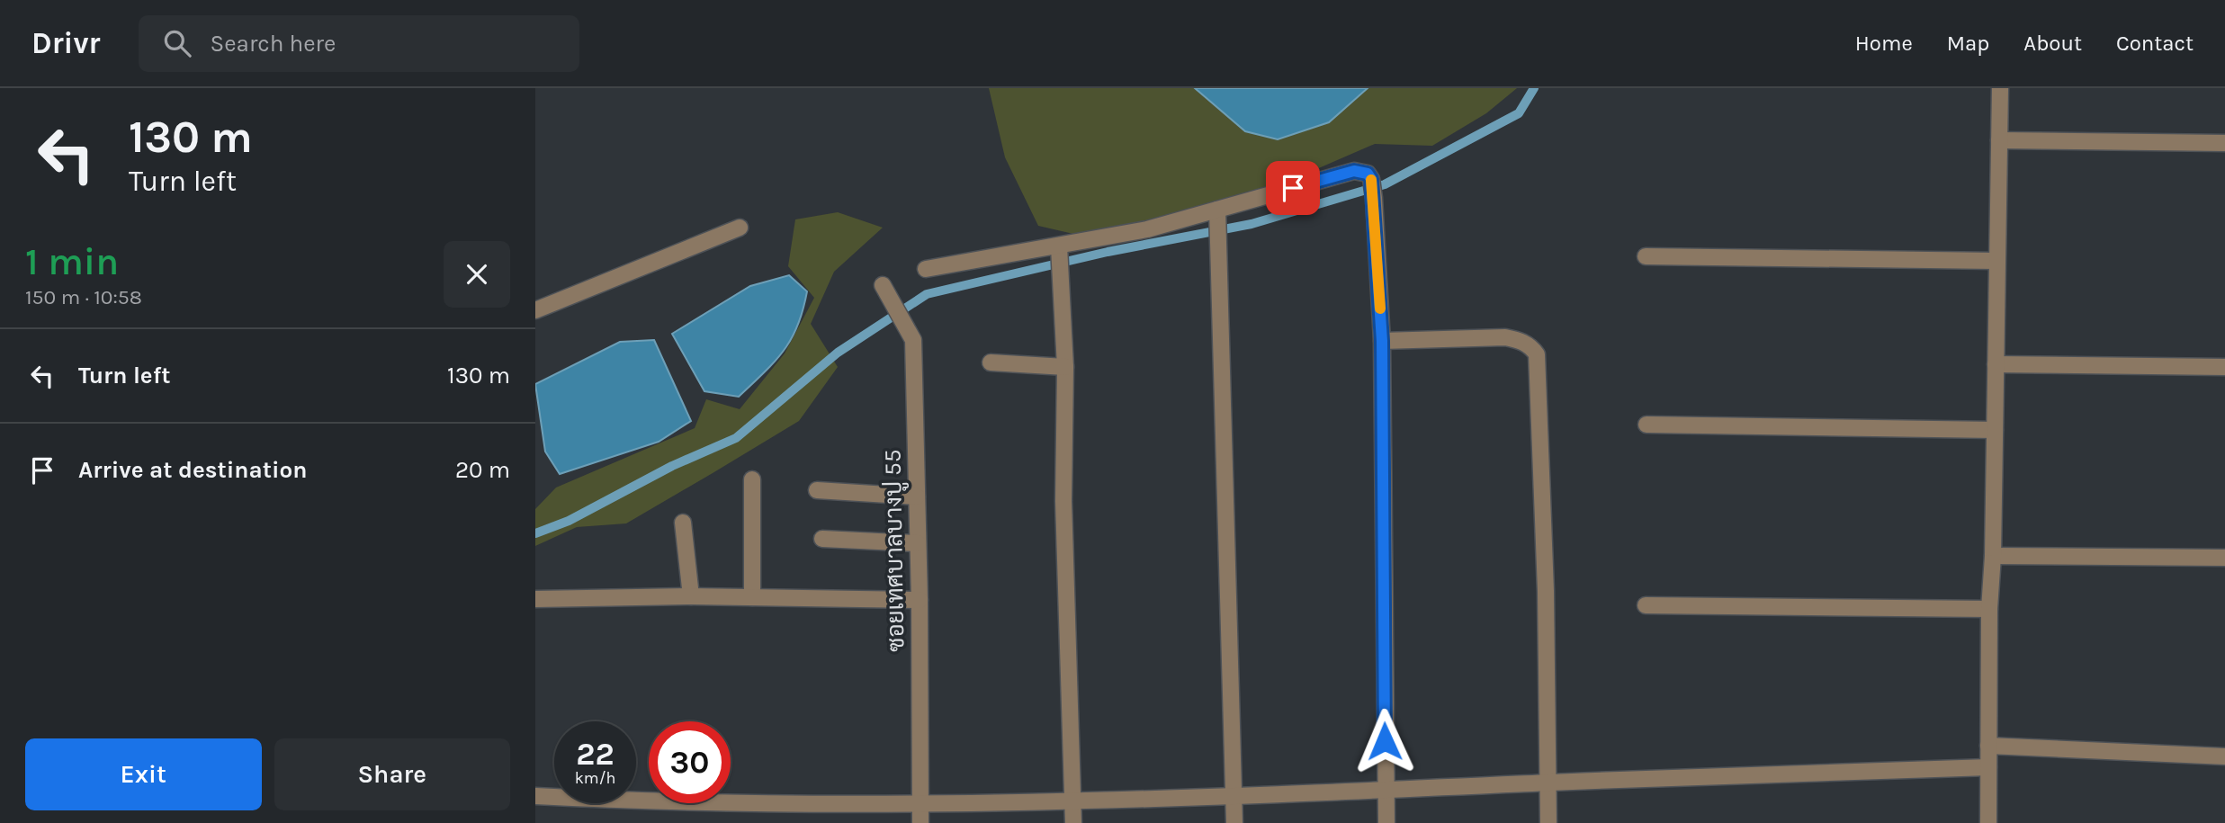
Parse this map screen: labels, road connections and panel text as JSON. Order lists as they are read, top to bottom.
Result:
{
  "streets": {
    "street": ["ซอยเทศบาลบางปู 55"]
  },
  "page": {
    "header": "Drivr",
    "search": "Search here",
    "nav": [
      "Home",
      "Map",
      "About",
      "Contact"
    ],
    "turn": ["130 m", "Turn left"],
    "heading": ["1 min", "150 m · 10:58"],
    "list": [
      {
        "name": "Turn left",
        "value": "130 m"
      },
      {
        "name": "Arrive at destination",
        "value": "20 m"
      }
    ],
    "speed": "22 km/h",
    "limit": "30",
    "buttons": ["Exit", "Share"]
  }
}
